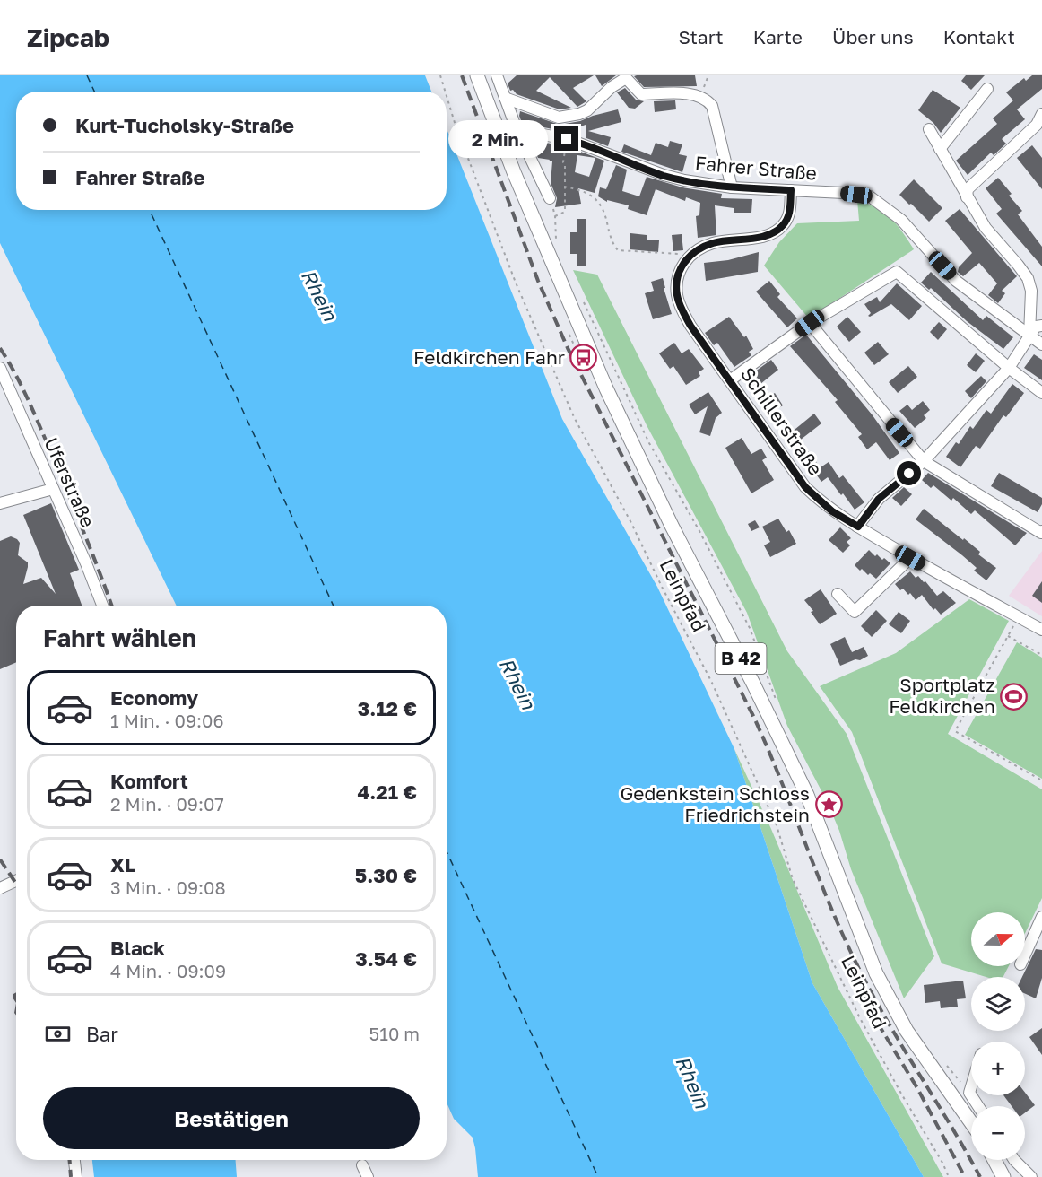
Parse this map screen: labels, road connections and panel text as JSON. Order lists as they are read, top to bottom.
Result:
{
  "streets": {
    "main road": ["B 42"],
    "street": ["Fahrer Straße", "Schillerstraße", "Uferstraße"],
    "path": ["Leinpfad"]
  },
  "water": ["Rhein"],
  "places": {
    "bus stop": ["Feldkirchen Fahr"],
    "sports": ["Sportplatz Feldkirchen"],
    "place": ["Gedenkstein Schloss Friedrichstein"]
  },
  "north": "right",
  "page": {
    "header": "Zipcab",
    "nav": [
      "Start",
      "Karte",
      "Über uns",
      "Kontakt"
    ],
    "banner": ["Kurt-Tucholsky-Straße", "Fahrer Straße"],
    "bubble": "2 Min.",
    "heading": "Fahrt wählen",
    "list": [
      {
        "name": "Economy",
        "note": "1 Min. · 09:06",
        "value": "3.12 €"
      },
      {
        "name": "Komfort",
        "note": "2 Min. · 09:07",
        "value": "4.21 €"
      },
      {
        "name": "XL",
        "note": "3 Min. · 09:08",
        "value": "5.30 €"
      },
      {
        "name": "Black",
        "note": "4 Min. · 09:09",
        "value": "3.54 €"
      }
    ],
    "map_buttons": ["+", "−"],
    "pay": ["Bar", "510 m"],
    "buttons": "Bestätigen"
  }
}
